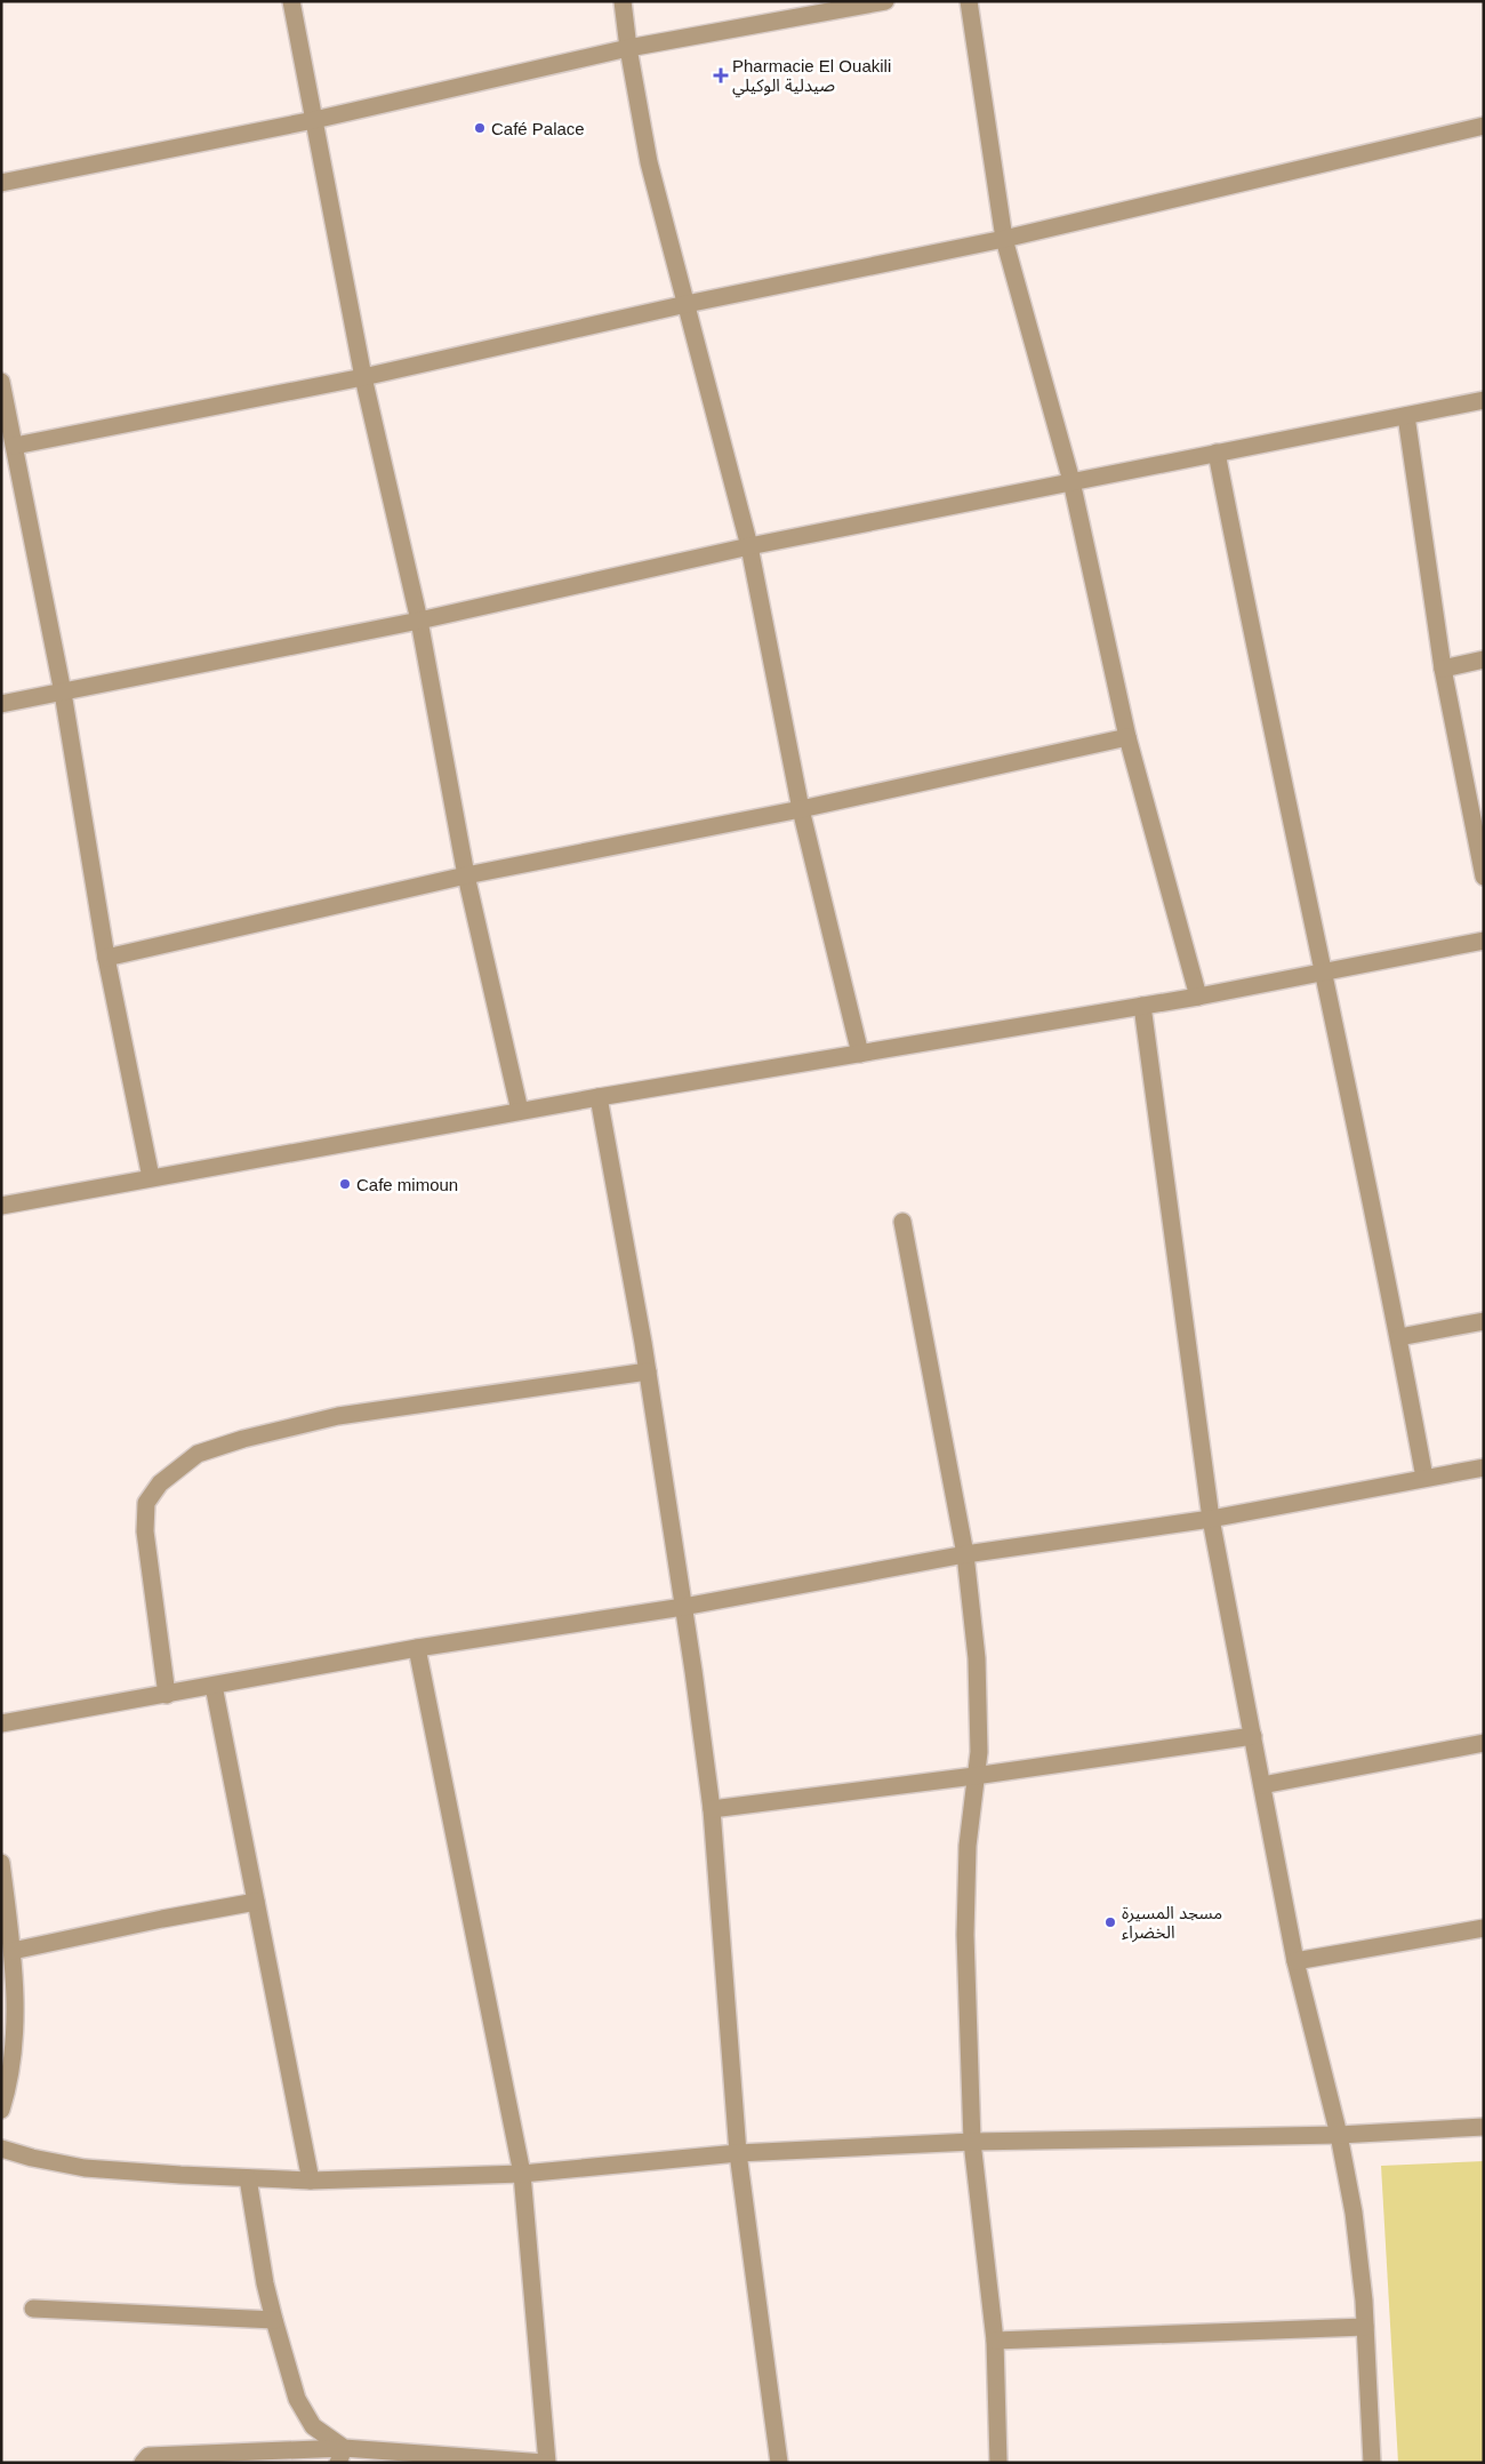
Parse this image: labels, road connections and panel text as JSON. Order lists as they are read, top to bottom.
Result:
{
  "places": {
    "health": ["Pharmacie El Ouakili صيدلية الوكيلي"],
    "other": ["Café Palace", "Cafe mimoun", "مسجد المسيرة الخضراء"]
  }
}
